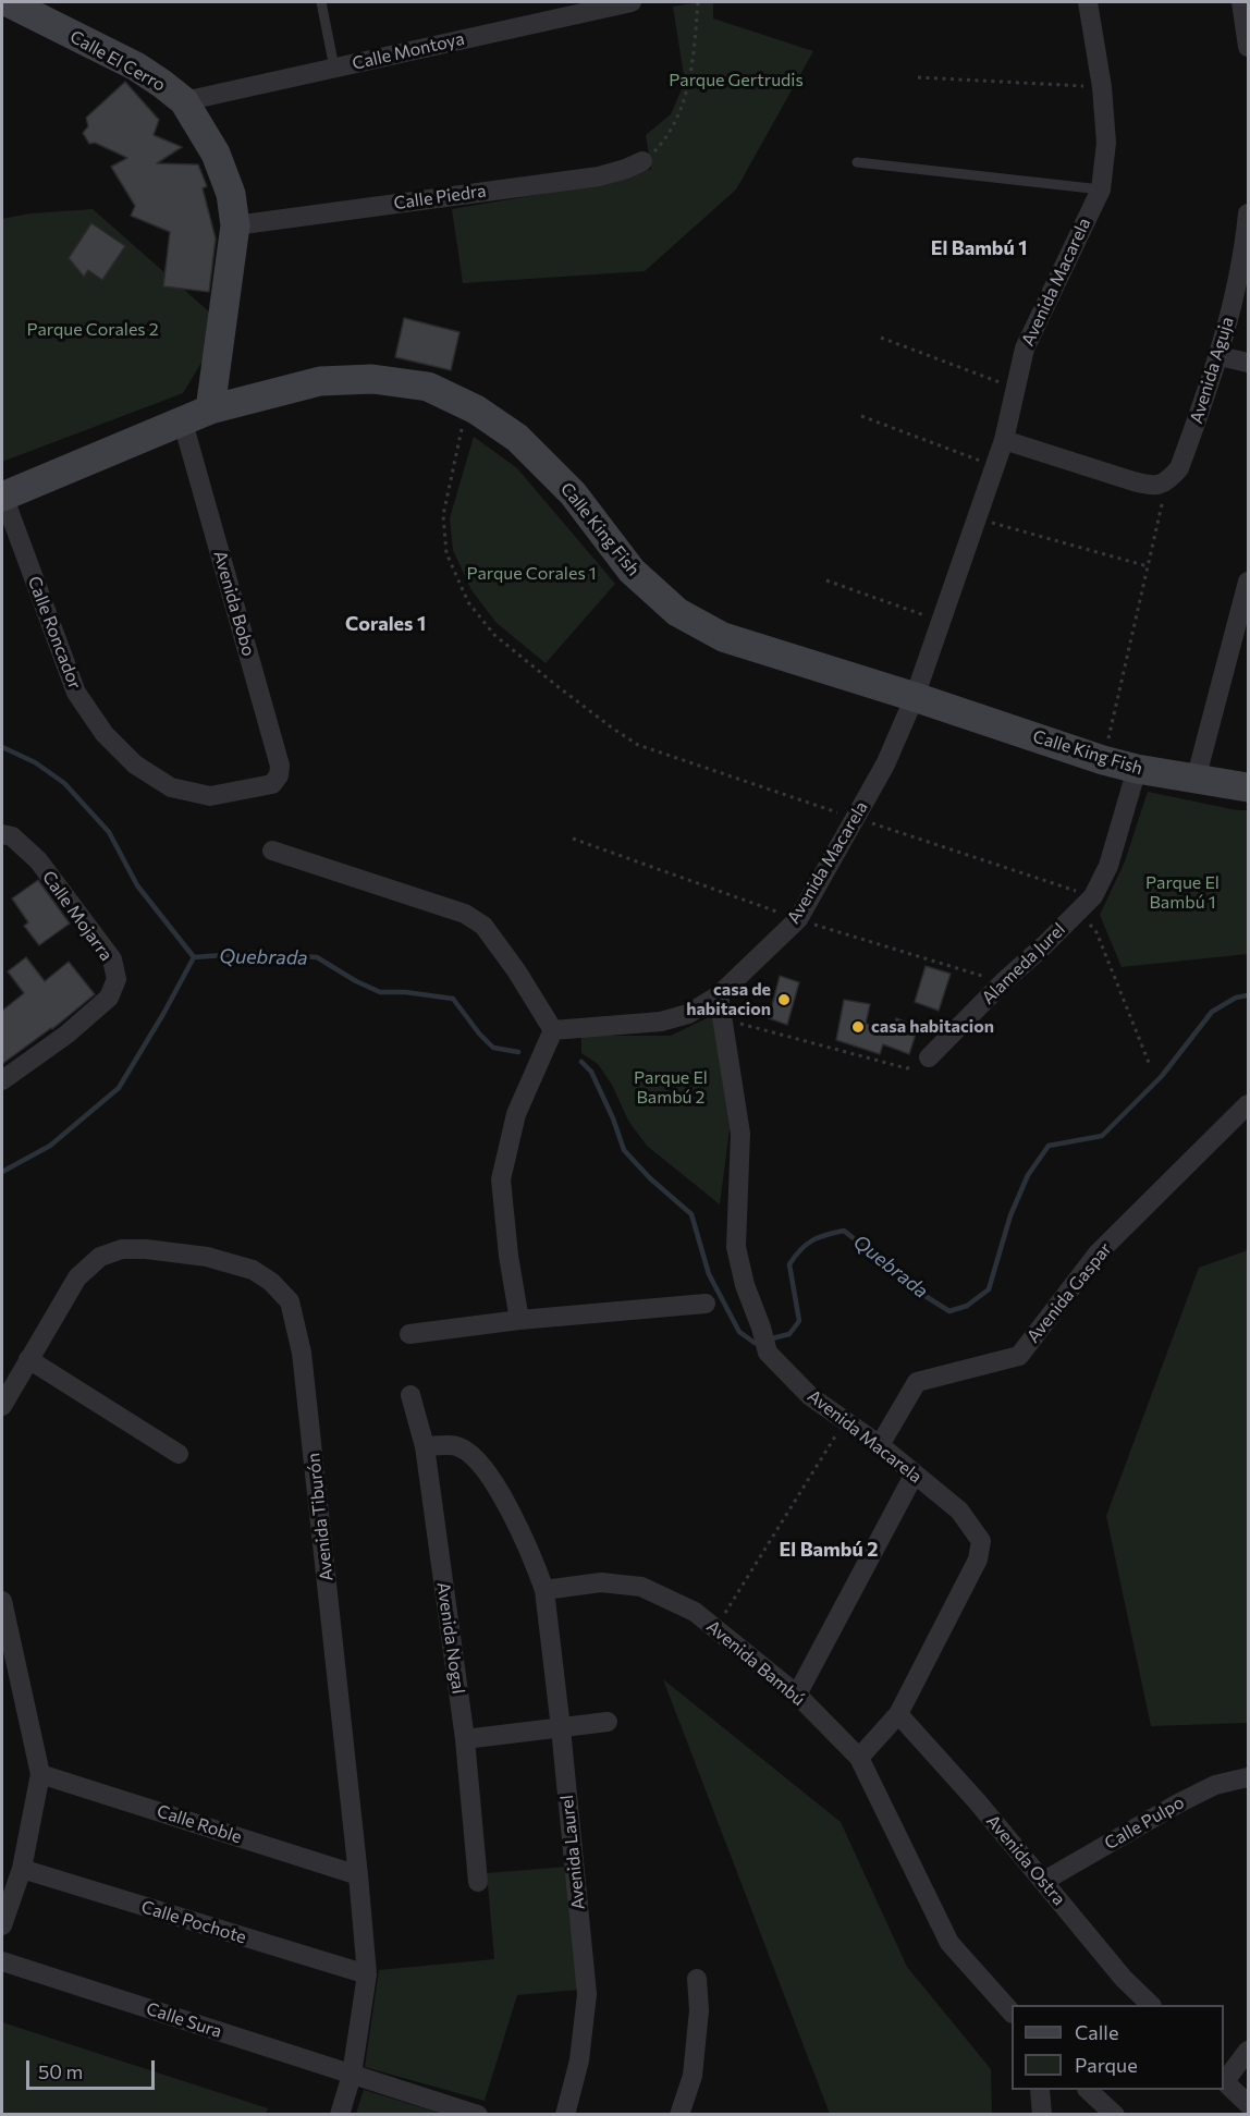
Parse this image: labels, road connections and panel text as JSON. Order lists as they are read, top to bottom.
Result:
{
  "streets": {
    "street": [
      "Calle Montoya",
      "Calle El Cerro",
      "Calle Piedra",
      "Avenida Macarela",
      "Avenida Aguja",
      "Calle King Fish",
      "Avenida Bobo",
      "Calle Roncador",
      "Calle Mojarra",
      "Alameda Jurel",
      "Avenida Gaspar",
      "Avenida Tiburón",
      "Avenida Nogal",
      "Avenida Bambú",
      "Calle Pulpo",
      "Calle Roble",
      "Avenida Laurel",
      "Avenida Ostra",
      "Calle Pochote",
      "Calle Sura"
    ]
  },
  "crossings": [
    ["Calle Montoya", "Calle El Cerro"],
    ["Calle El Cerro", "Calle Piedra"],
    ["Calle El Cerro", "Calle King Fish"],
    ["Avenida Macarela", "Calle King Fish"],
    ["Avenida Macarela", "Avenida Gaspar"],
    ["Avenida Macarela", "Avenida Bambú"],
    ["Avenida Macarela", "Avenida Ostra"],
    ["Calle King Fish", "Avenida Bobo"],
    ["Calle King Fish", "Calle Roncador"],
    ["Calle King Fish", "Alameda Jurel"],
    ["Avenida Bobo", "Calle Roncador"],
    ["Avenida Tiburón", "Calle Roble"],
    ["Avenida Tiburón", "Calle Pochote"],
    ["Avenida Tiburón", "Calle Sura"],
    ["Avenida Bambú", "Avenida Laurel"],
    ["Calle Pulpo", "Avenida Ostra"]
  ],
  "districts": ["El Bambú 1", "Corales 1", "El Bambú 2"],
  "water": ["Quebrada"],
  "parks": [
    "Parque Gertrudis",
    "Parque Corales 2",
    "Parque Corales 1",
    "Parque El Bambú 1",
    "Parque El Bambú 2"
  ],
  "places": ["casa de habitacion", "casa habitacion"],
  "legend": ["Calle", "Parque"],
  "scale_bar": "50 m"
}
